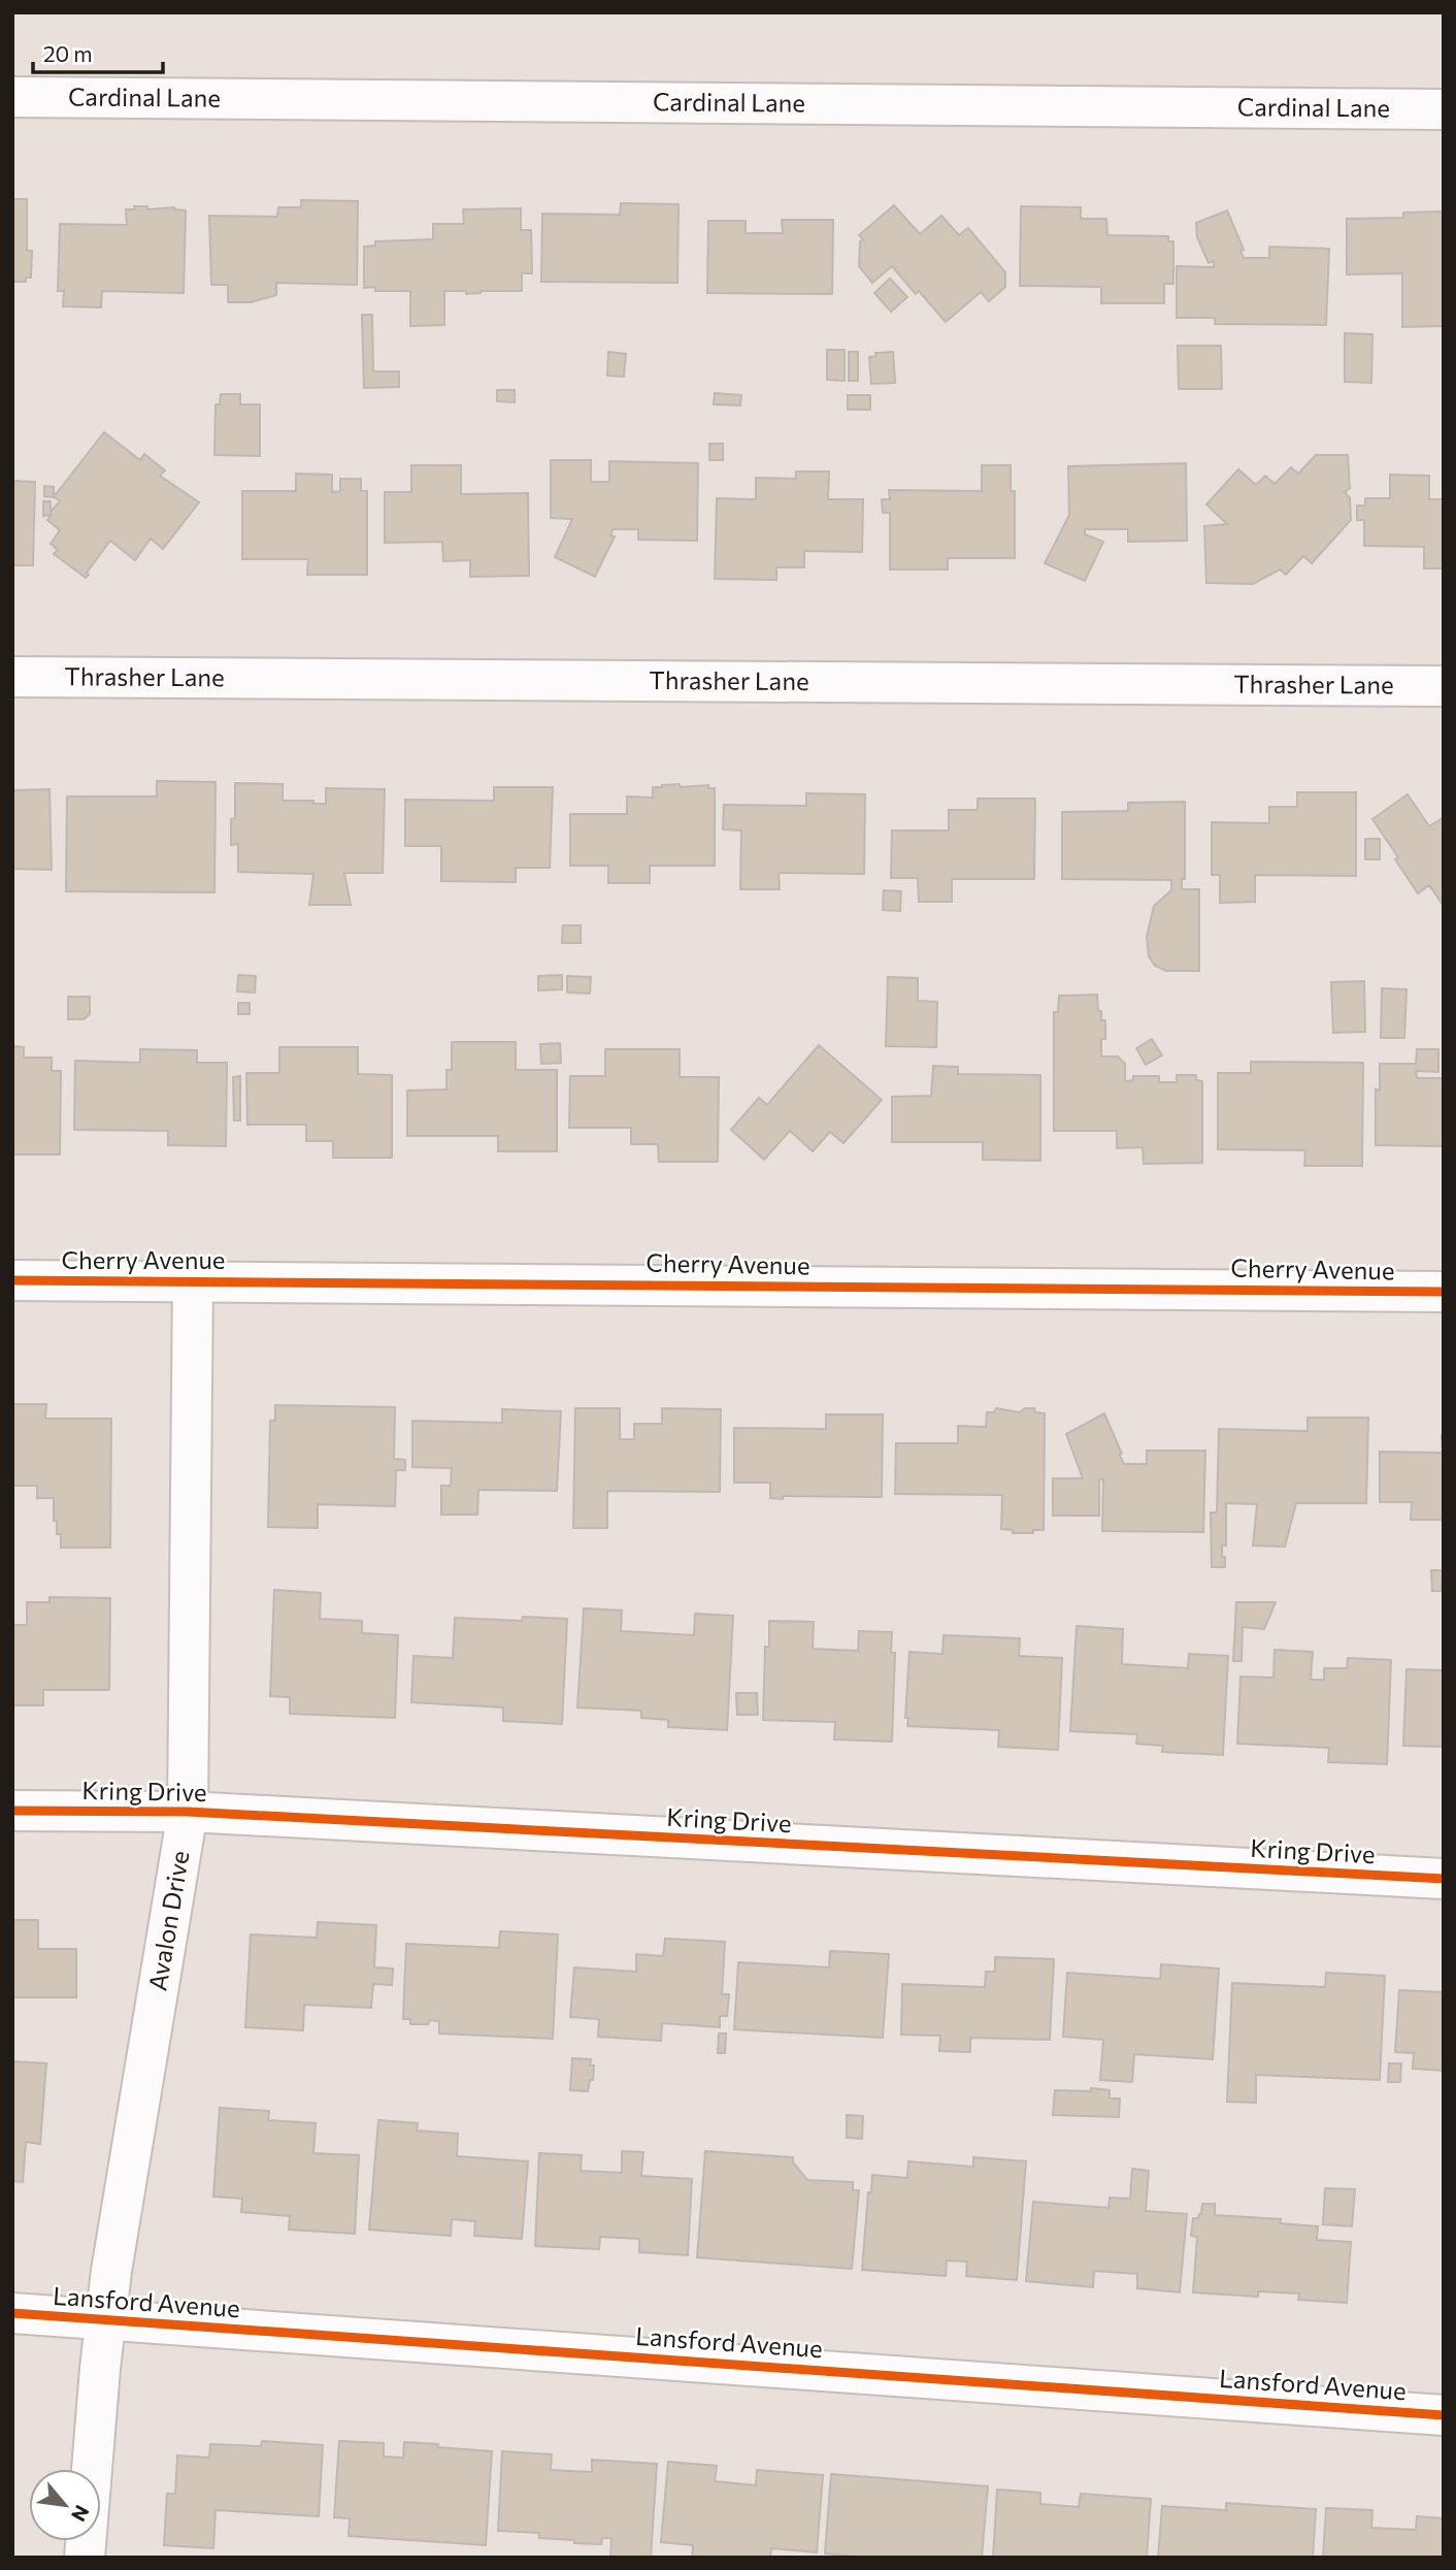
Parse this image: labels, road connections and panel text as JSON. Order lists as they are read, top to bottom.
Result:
{
  "streets": {
    "street": [
      "Cardinal Lane",
      "Thrasher Lane",
      "Cherry Avenue",
      "Kring Drive",
      "Avalon Drive",
      "Lansford Avenue"
    ]
  },
  "crossings": [
    ["Cherry Avenue", "Avalon Drive"],
    ["Kring Drive", "Avalon Drive"],
    ["Avalon Drive", "Lansford Avenue"]
  ],
  "scale_bar": "20 m",
  "north": "bottom right"
}
